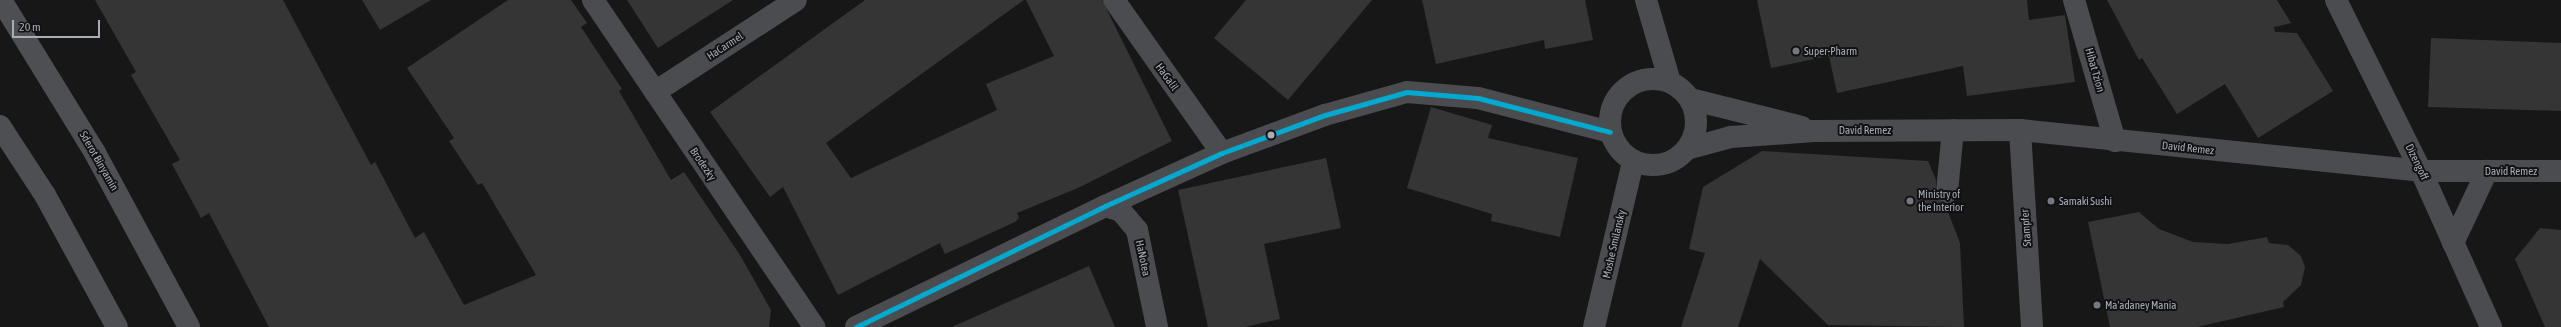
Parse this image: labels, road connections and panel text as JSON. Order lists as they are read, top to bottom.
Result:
{
  "streets": {
    "main road": ["Sderot Binyamin"],
    "street": [
      "HaCarmel",
      "Hibat Tzion",
      "HaGalil",
      "David Remez",
      "Dizengoff",
      "Brodezky",
      "Stampfer",
      "Moshe Smilansky",
      "HaNotea"
    ]
  },
  "crossings": [
    ["HaCarmel", "Brodezky"],
    ["Hibat Tzion", "David Remez"],
    ["David Remez", "Dizengoff"],
    ["David Remez", "Stampfer"],
    ["David Remez", "Moshe Smilansky"]
  ],
  "places": [
    "Super-Pharm",
    "Ministry of the Interior",
    "Samaki Sushi",
    "Ma'adaney Mania"
  ],
  "scale_bar": "20 m"
}
